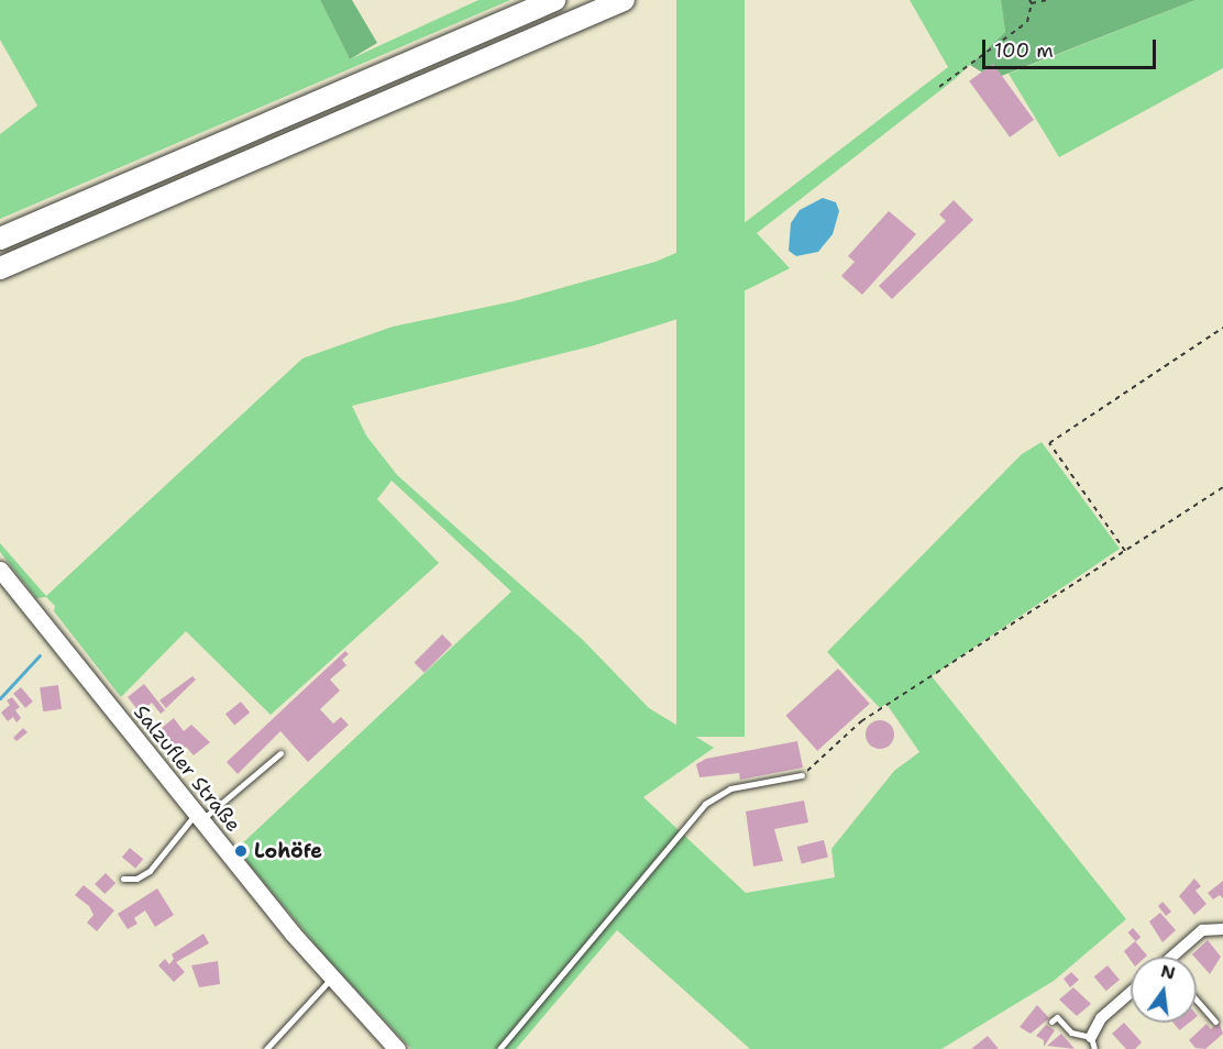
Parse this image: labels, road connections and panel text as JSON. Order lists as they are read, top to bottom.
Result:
{
  "streets": {
    "main road": ["Salzufler Straße"]
  },
  "places": ["Lohöfe"],
  "scale_bar": "100 m",
  "north": "top"
}
